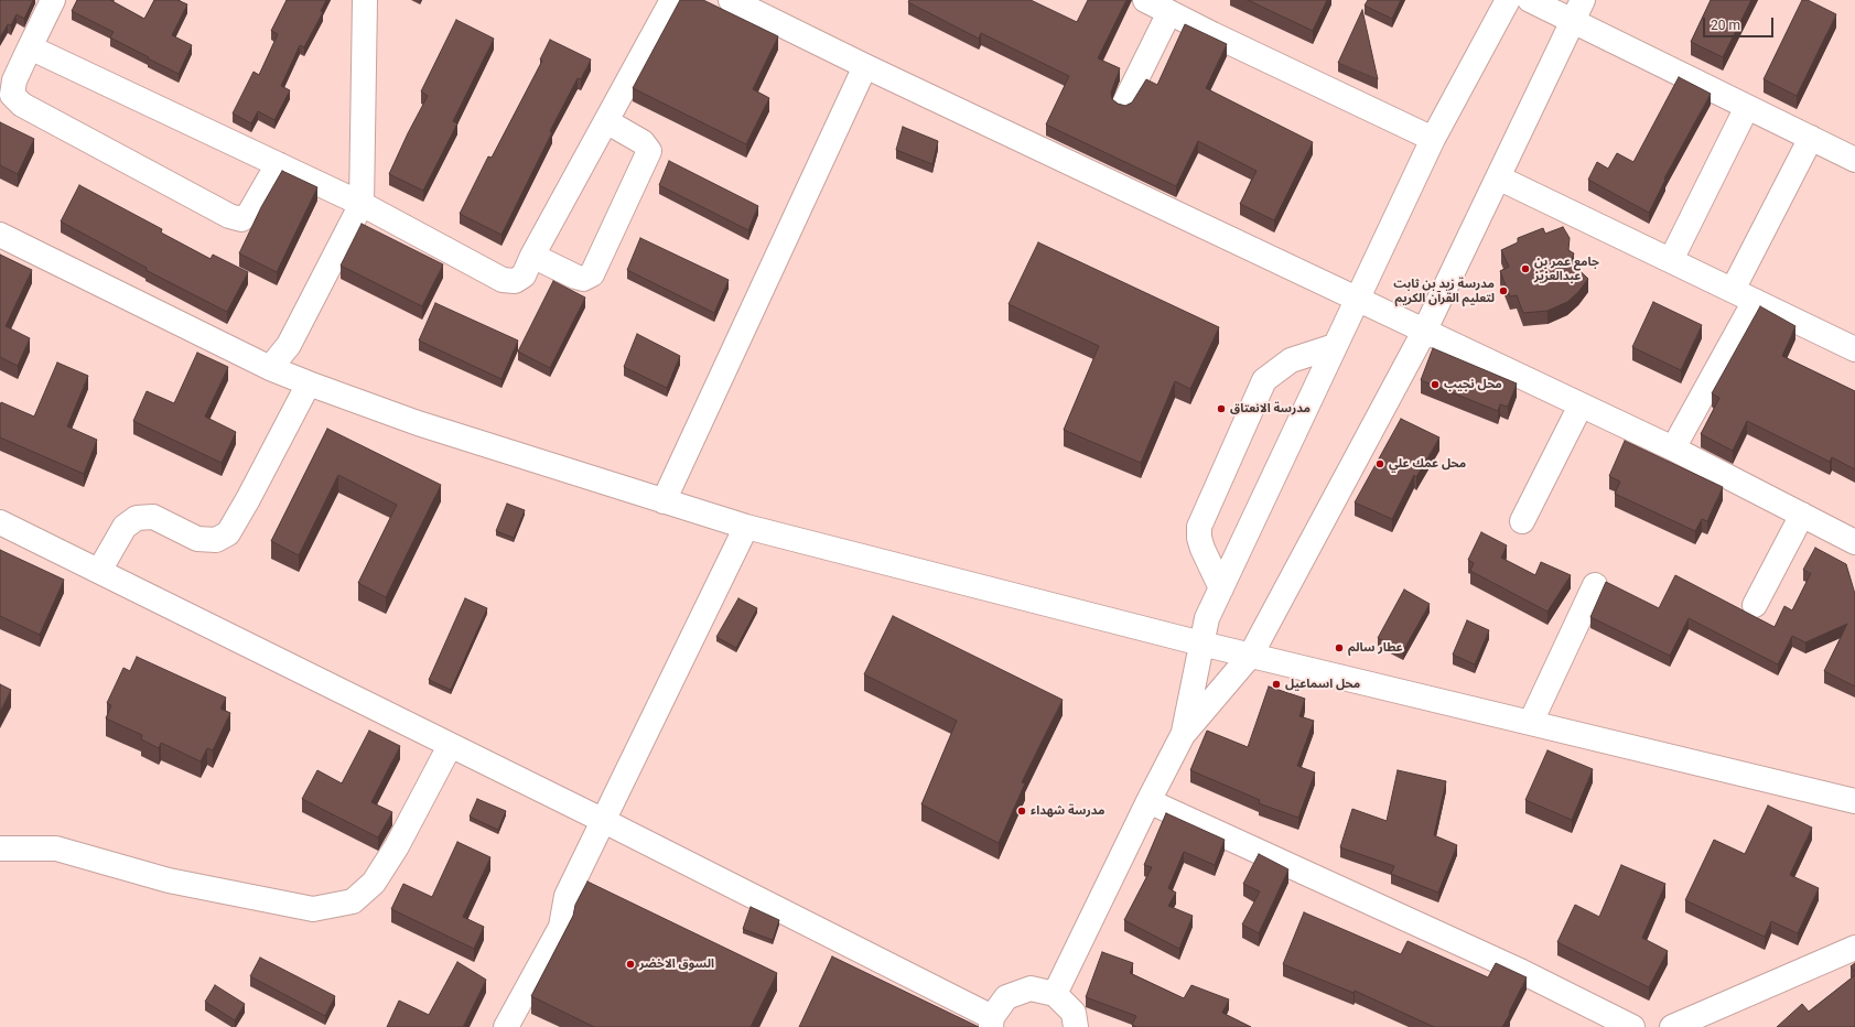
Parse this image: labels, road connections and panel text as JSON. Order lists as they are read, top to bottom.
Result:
{
  "places": [
    "جامع عمر بن عبدالعزيز",
    "مدرسة زيد بن ثابت لتعليم القرآن الكريم",
    "محل نجيب",
    "مدرسة الانعتاق",
    "محل عمك علي",
    "عطار سالم",
    "محل اسماعيل",
    "مدرسة شهداء",
    "السوق الاخضر"
  ],
  "scale_bar": "20 m"
}
